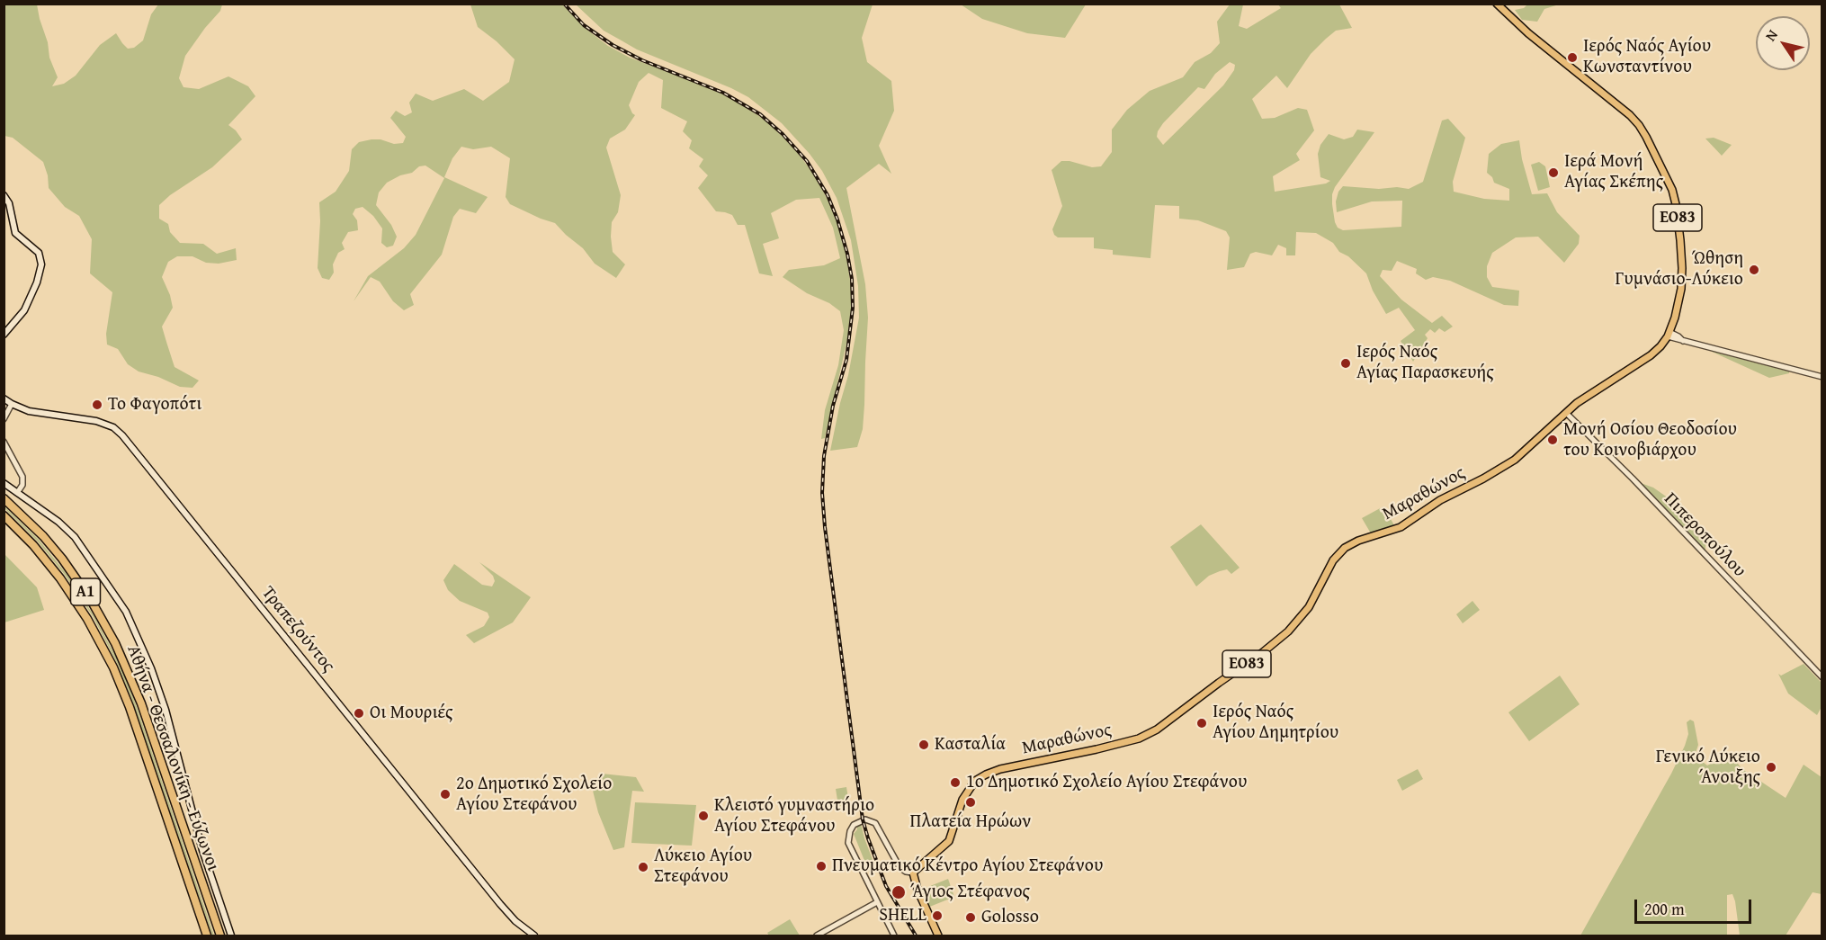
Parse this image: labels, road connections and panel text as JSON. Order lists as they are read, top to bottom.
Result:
{
  "streets": {
    "highway": ["Α1", "Αθήνα - Θεσσαλονίκη - Εύζωνοι"],
    "main road": ["ΕΟ83", "Μαραθώνος", "Τραπεζούντος"],
    "street": ["Πιπεροπούλου"]
  },
  "crossings": [
    ["Μαραθώνος", "Πιπεροπούλου"]
  ],
  "places": [
    "Ιερός Ναός Αγίου Κωνσταντίνου",
    "Ιερά Μονή Αγίας Σκέπης",
    "Ώθηση Γυμνάσιο-Λύκειο",
    "Ιερός Ναός Αγίας Παρασκευής",
    "Το Φαγοπότι",
    "Μονή Οσίου Θεοδοσίου του Κοινοβιάρχου",
    "Οι Μουριές",
    "Ιερός Ναός Αγίου Δημητρίου",
    "Κασταλία",
    "Γενικό Λύκειο Άνοιξης",
    "1ο Δημοτικό Σχολείο Αγίου Στεφάνου",
    "2ο Δημοτικό Σχολείο Αγίου Στεφάνου",
    "Πλατεία Ηρώων",
    "Κλειστό γυμναστήριο Αγίου Στεφάνου",
    "Πνευματικό Κέντρο Αγίου Στεφάνου",
    "Λύκειο Αγίου Στεφάνου",
    "Άγιος Στέφανος",
    "SHELL",
    "Golosso"
  ],
  "scale_bar": "200 m",
  "north": "top left"
}
